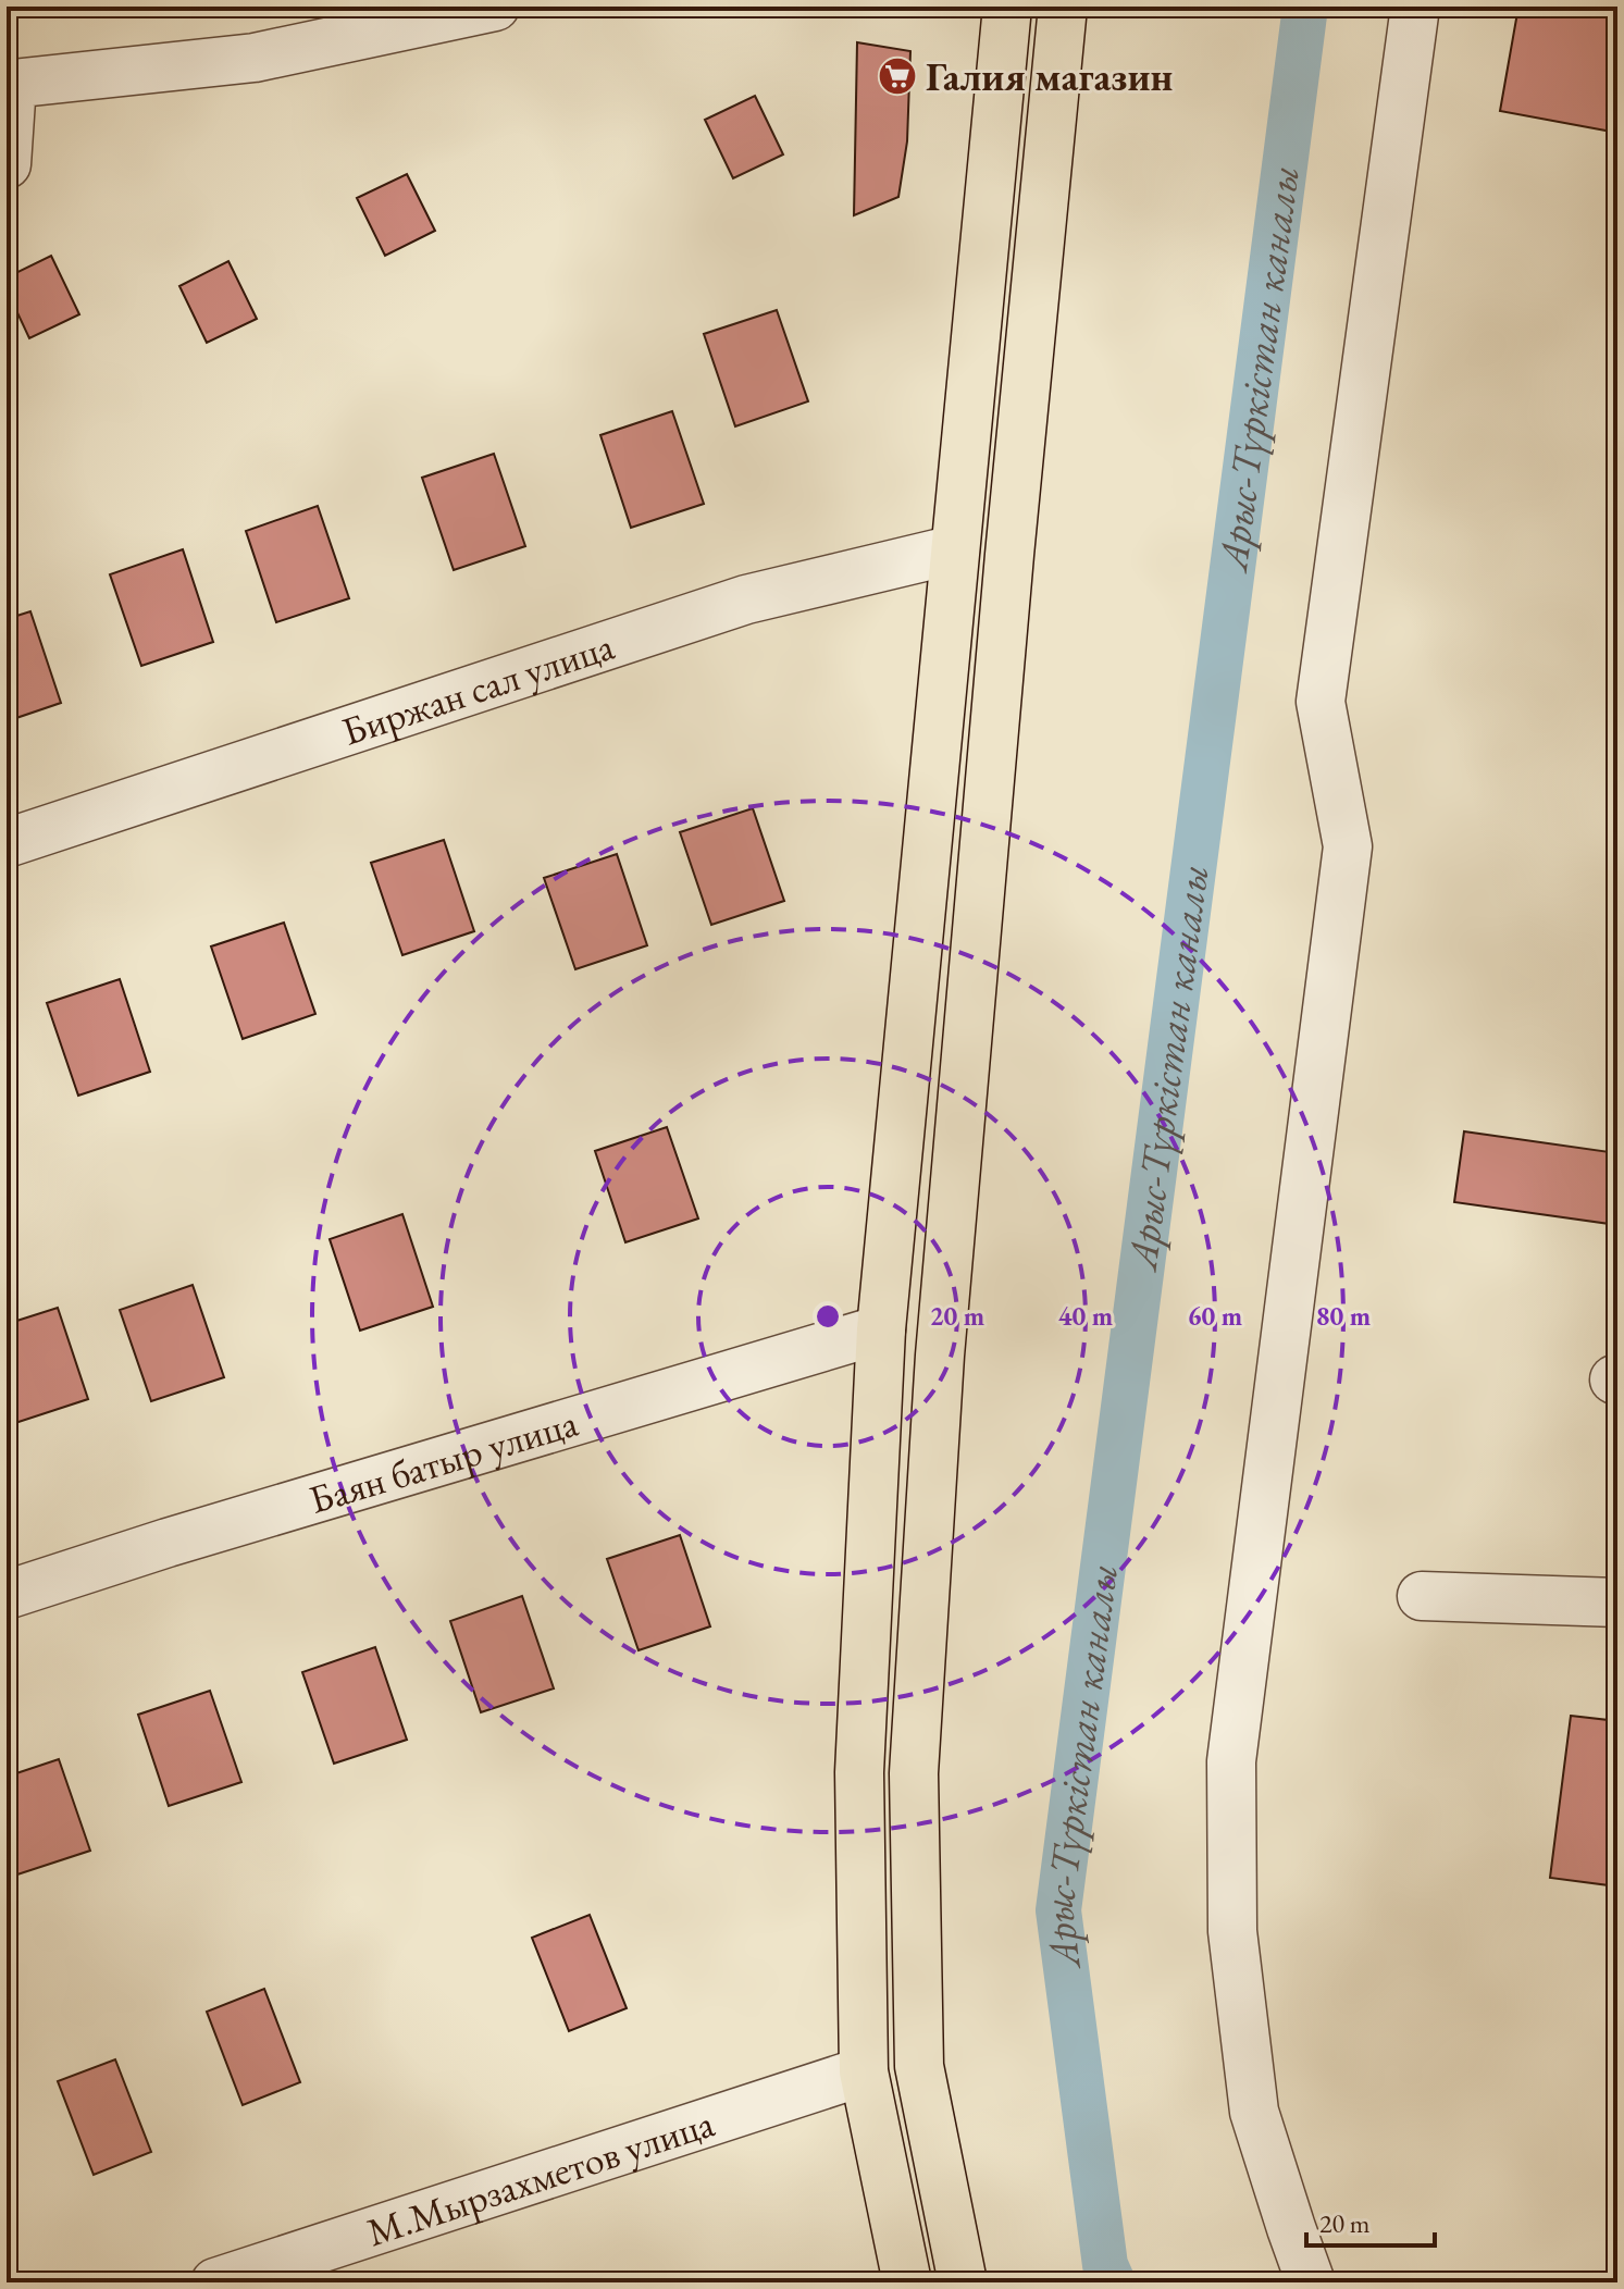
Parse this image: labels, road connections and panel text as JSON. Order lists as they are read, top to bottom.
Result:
{
  "streets": {
    "street": ["Биржан сал улица", "Баян батыр улица", "М.Мырзахметов улица"]
  },
  "water": ["Арыс-Түркістан каналы"],
  "places": {
    "supermarket": ["Галия магазин"]
  },
  "scale_bar": "20 m",
  "rings": [
    "20 m",
    "40 m",
    "60 m",
    "80 m"
  ]
}
